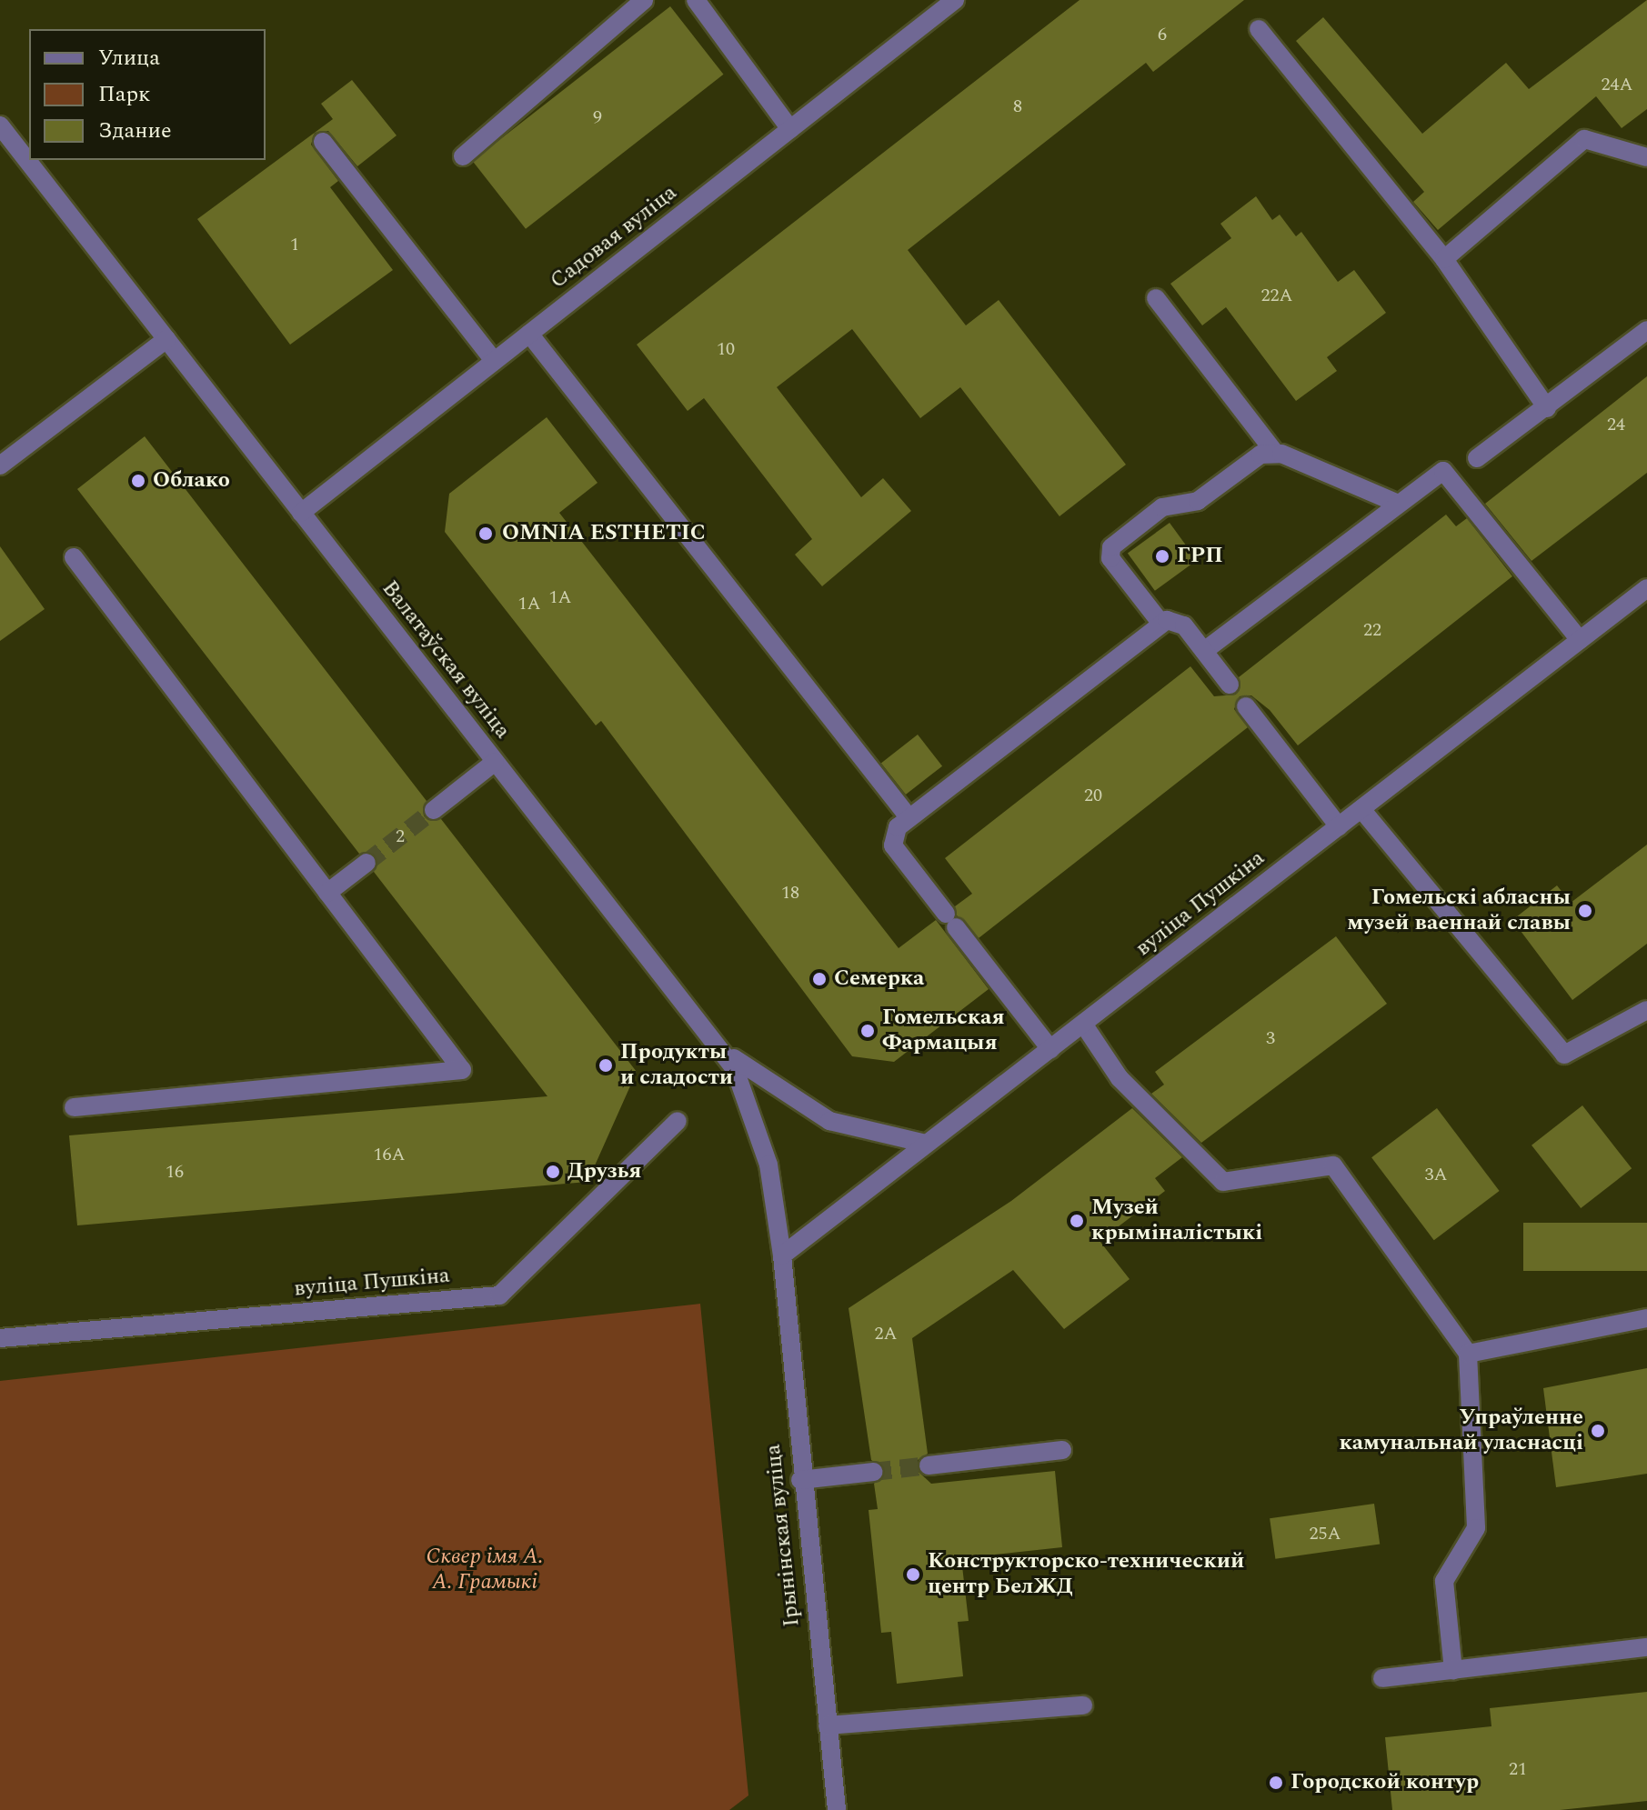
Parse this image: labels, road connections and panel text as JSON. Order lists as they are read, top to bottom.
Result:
{
  "streets": {
    "street": [
      "Садовая вуліца",
      "Валатаўская вуліца",
      "вуліца Пушкіна",
      "Ірынінская вуліца"
    ]
  },
  "crossings": [
    ["Садовая вуліца", "Валатаўская вуліца"],
    ["Валатаўская вуліца", "вуліца Пушкіна"],
    ["Валатаўская вуліца", "Ірынінская вуліца"],
    ["вуліца Пушкіна", "Ірынінская вуліца"]
  ],
  "parks": ["Сквер імя А. А. Грамыкі"],
  "places": [
    "Облако",
    "OMNIA ESTHETIC",
    "ГРП",
    "Гомельскі абласны музей ваеннай славы",
    "Семерка",
    "Гомельская Фармацыя",
    "Продукты и сладости",
    "Друзья",
    "Музей крыміналістыкі",
    "Упраўленне камунальнай уласнасці",
    "Конструкторско-технический центр БелЖД",
    "Городской контур"
  ],
  "house_numbers": [
    "6",
    "24А",
    "8",
    "9",
    "1",
    "22А",
    "10",
    "24",
    "1А",
    "1А",
    "22",
    "20",
    "2",
    "18",
    "3",
    "16А",
    "16",
    "3А",
    "2А",
    "25А",
    "21"
  ],
  "legend": ["Улица", "Парк", "Здание"]
}
